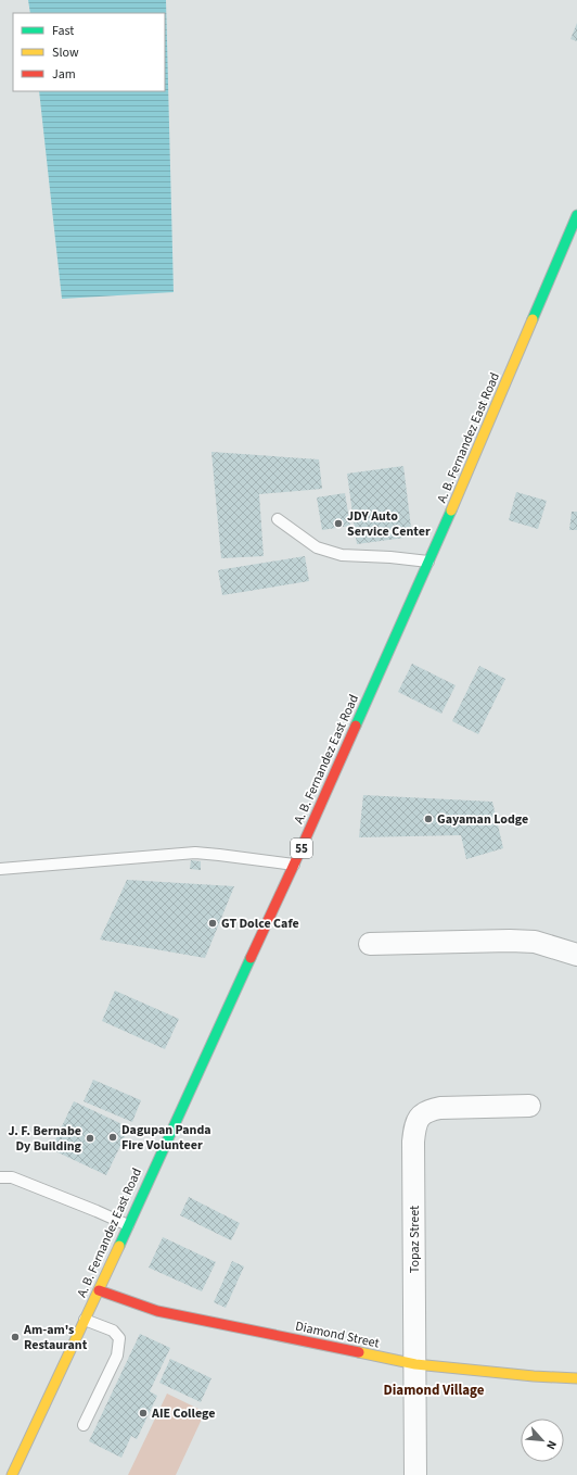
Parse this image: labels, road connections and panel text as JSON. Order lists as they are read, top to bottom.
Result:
{
  "streets": {
    "main road": ["A. B. Fernandez East Road", "55", "Diamond Street"],
    "street": ["Topaz Street"]
  },
  "crossings": [
    ["A. B. Fernandez East Road", "Diamond Street"],
    ["Topaz Street", "Diamond Street"]
  ],
  "districts": ["Diamond Village"],
  "places": [
    "JDY Auto Service Center",
    "Gayaman Lodge",
    "GT Dolce Cafe",
    "Dagupan Panda Fire Volunteer",
    "J. F. Bernabe Dy Building",
    "Am-am's Restaurant",
    "AIE College"
  ],
  "legend": ["Fast", "Slow", "Jam"],
  "north": "bottom right"
}
